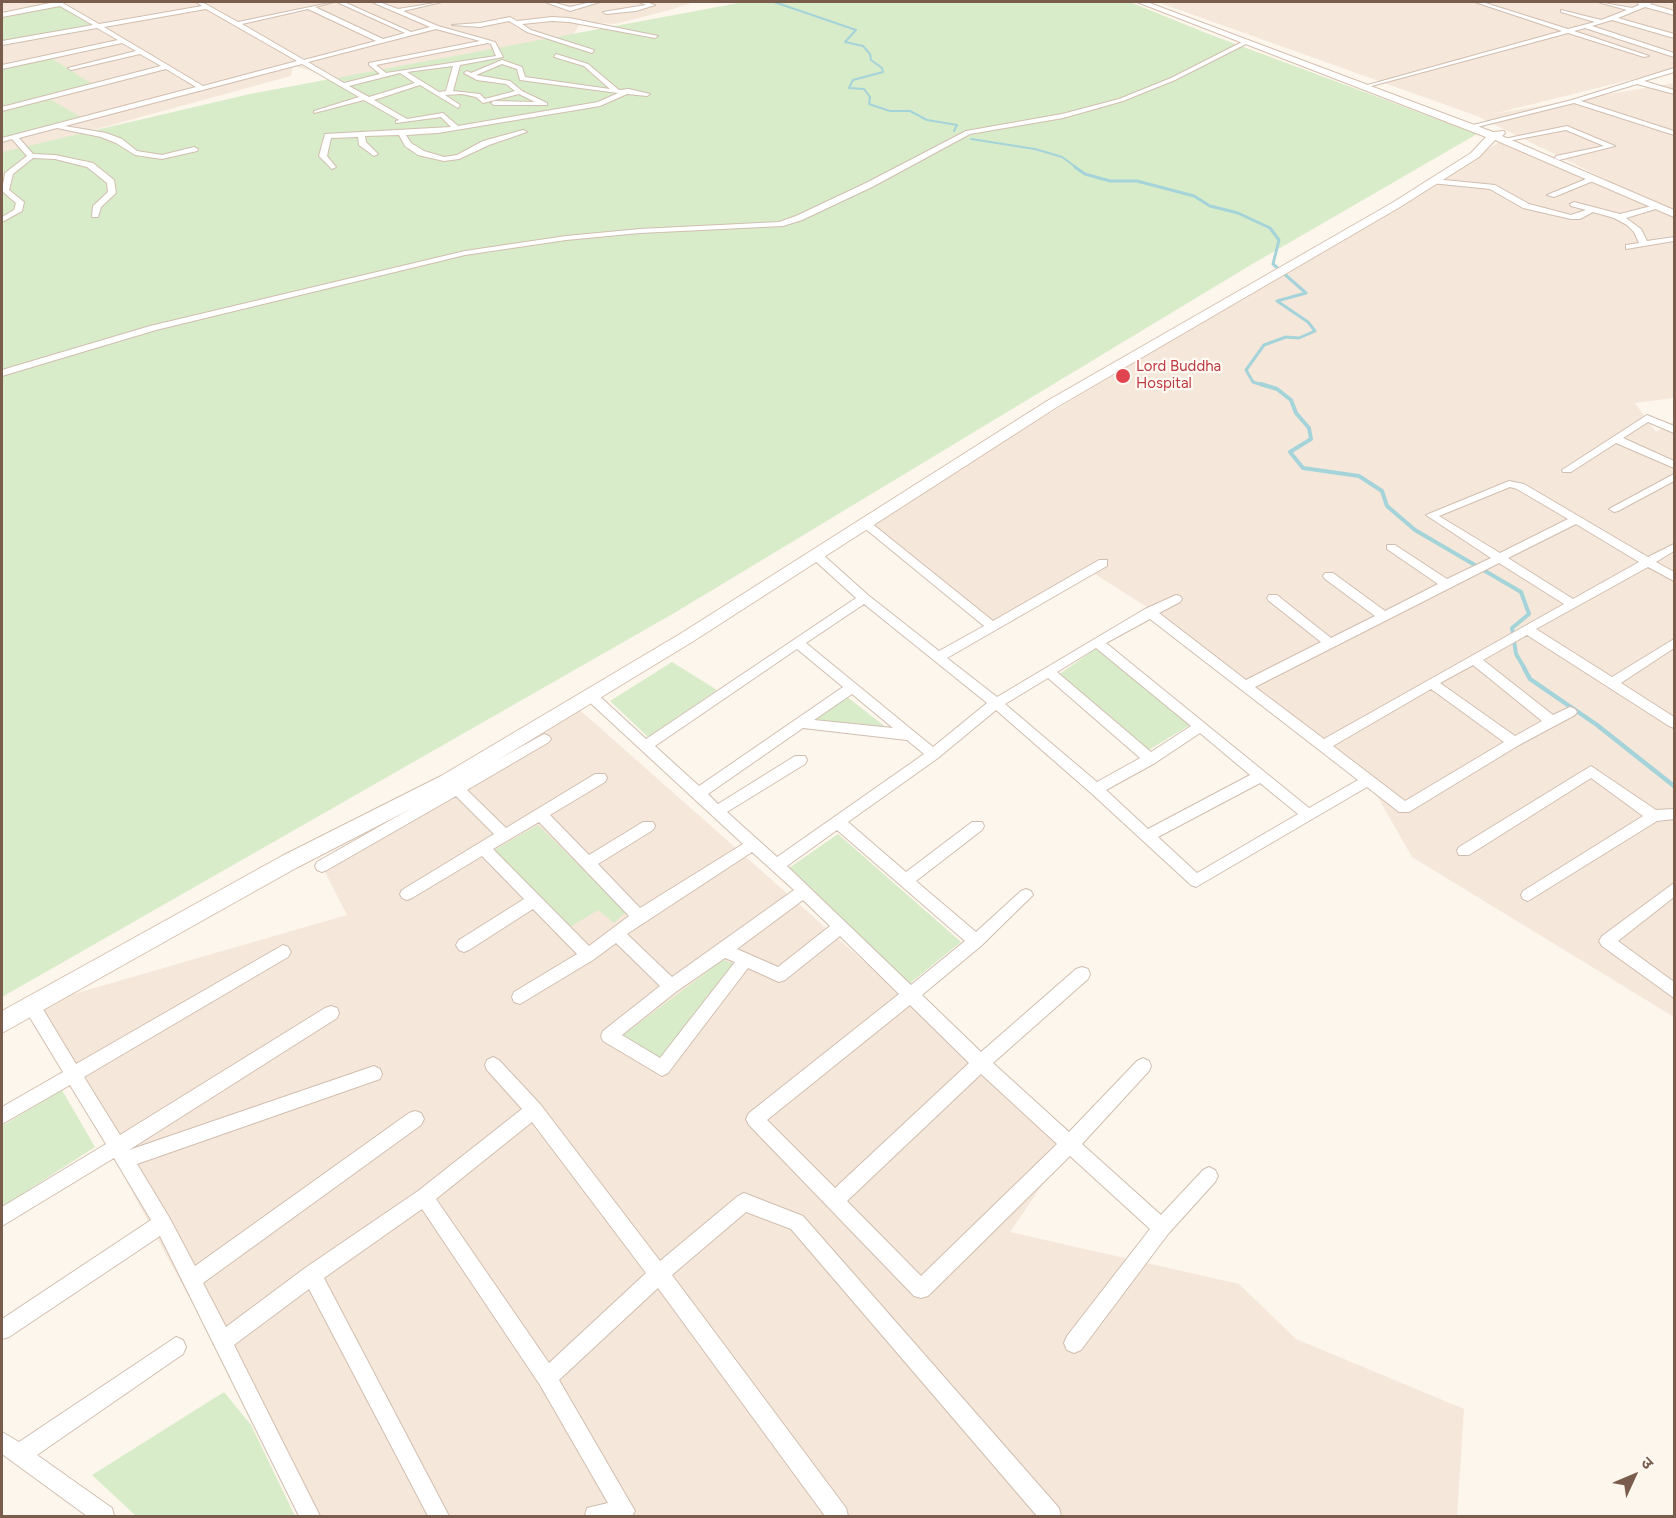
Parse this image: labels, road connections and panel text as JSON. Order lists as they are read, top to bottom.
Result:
{
  "places": ["Lord Buddha Hospital"],
  "north": "top right"
}
